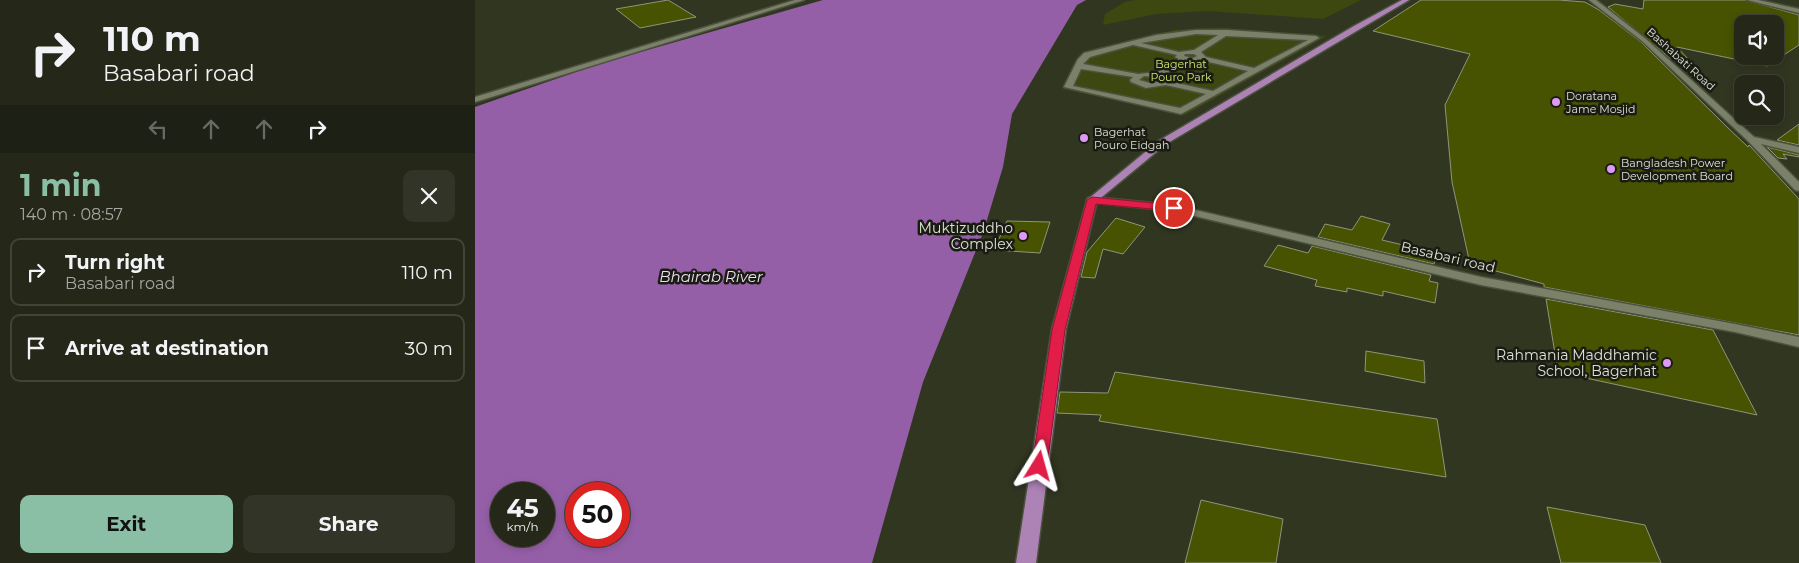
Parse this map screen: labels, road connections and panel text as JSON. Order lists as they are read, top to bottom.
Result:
{
  "streets": {
    "street": ["Bashabati Road", "Basabari road"]
  },
  "water": ["Bhairab River"],
  "parks": ["Bagerhat Pouro Park"],
  "places": [
    "Doratana Jame Mosjid",
    "Bagerhat Pouro Eidgah",
    "Bangladesh Power Development Board",
    "Muktizuddho Complex",
    "Rahmania Maddhamic School, Bagerhat"
  ],
  "page": {
    "turn": ["110 m", "Basabari road"],
    "heading": ["1 min", "140 m · 08:57"],
    "list": [
      {
        "name": "Turn right",
        "note": "Basabari road",
        "value": "110 m"
      },
      {
        "name": "Arrive at destination",
        "value": "30 m"
      }
    ],
    "speed": "45 km/h",
    "limit": "50",
    "buttons": ["Exit", "Share"]
  }
}
